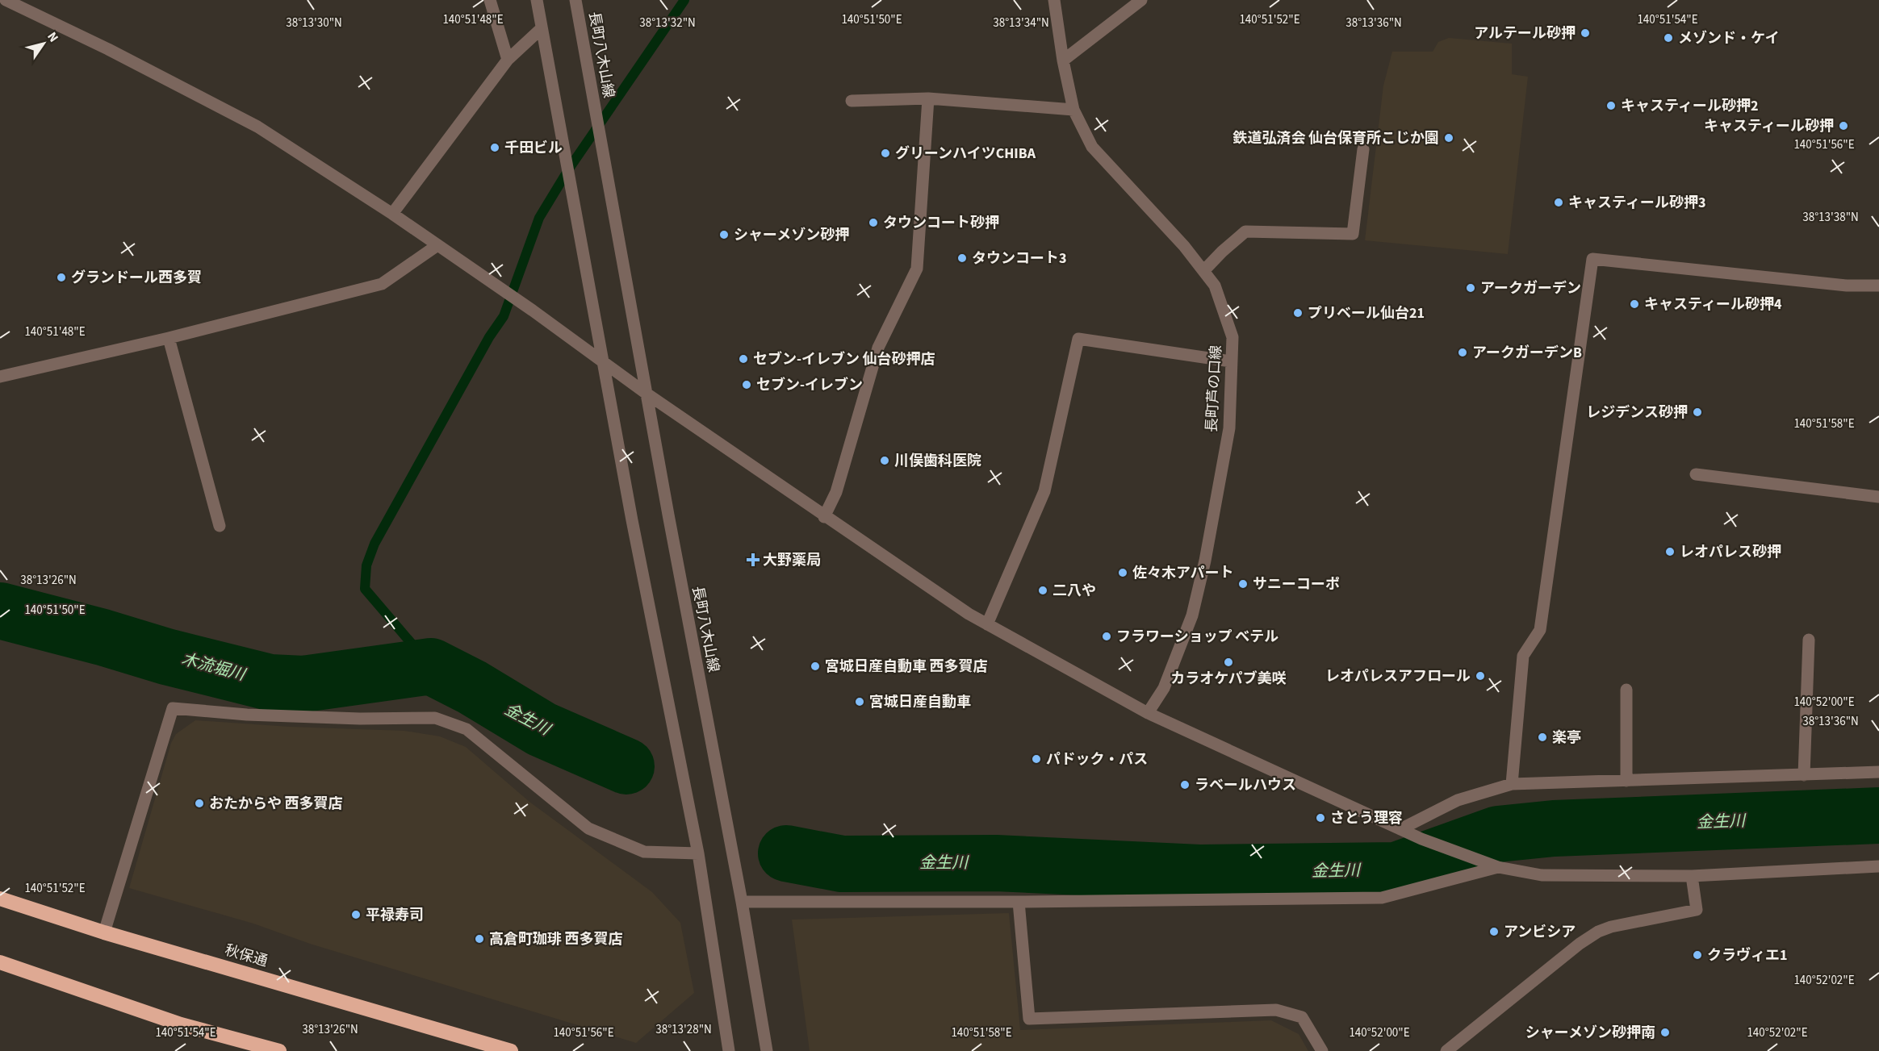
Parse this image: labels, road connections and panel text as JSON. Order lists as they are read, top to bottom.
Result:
{
  "streets": {
    "highway": ["秋保通"],
    "street": ["長町八木山線", "長町芦の口線"]
  },
  "water": ["木流堀川", "金生川"],
  "places": {
    "other": [
      "アルテール砂押",
      "メゾンド・ケイ",
      "キャスティール砂押2",
      "キャスティール砂押",
      "鉄道弘済会 仙台保育所こじか園",
      "千田ビル",
      "グリーンハイツCHIBA",
      "キャスティール砂押3",
      "タウンコート砂押",
      "シャーメゾン砂押",
      "タウンコート3",
      "グランドール西多賀",
      "アークガーデン",
      "キャスティール砂押4",
      "プリベール仙台21",
      "アークガーデンB",
      "セブン-イレブン 仙台砂押店",
      "セブン-イレブン",
      "レジデンス砂押",
      "川俣歯科医院",
      "レオパレス砂押",
      "佐々木アパート",
      "サニーコーポ",
      "二八や",
      "フラワーショップ べテル",
      "カラオケパブ美咲",
      "宮城日産自動車 西多賀店",
      "レオパレスアフロール",
      "宮城日産自動車",
      "楽亭",
      "パドック・パス",
      "ラベールハウス",
      "おたからや 西多賀店",
      "さとう理容",
      "平禄寿司",
      "アンビシア",
      "高倉町珈琲 西多賀店",
      "クラヴィエ1",
      "シャーメゾン砂押南"
    ],
    "health": ["大野薬局"]
  },
  "north": "top right",
  "coordinates": [
    "140°51'48\"E",
    "140°51'50\"E",
    "140°51'52\"E",
    "140°51'54\"E",
    "38°13'30\"N",
    "38°13'32\"N",
    "38°13'34\"N",
    "38°13'36\"N",
    "140°51'56\"E",
    "38°13'38\"N",
    "140°51'58\"E",
    "38°13'26\"N",
    "140°52'00\"E",
    "140°52'02\"E",
    "38°13'28\"N"
  ]
}
